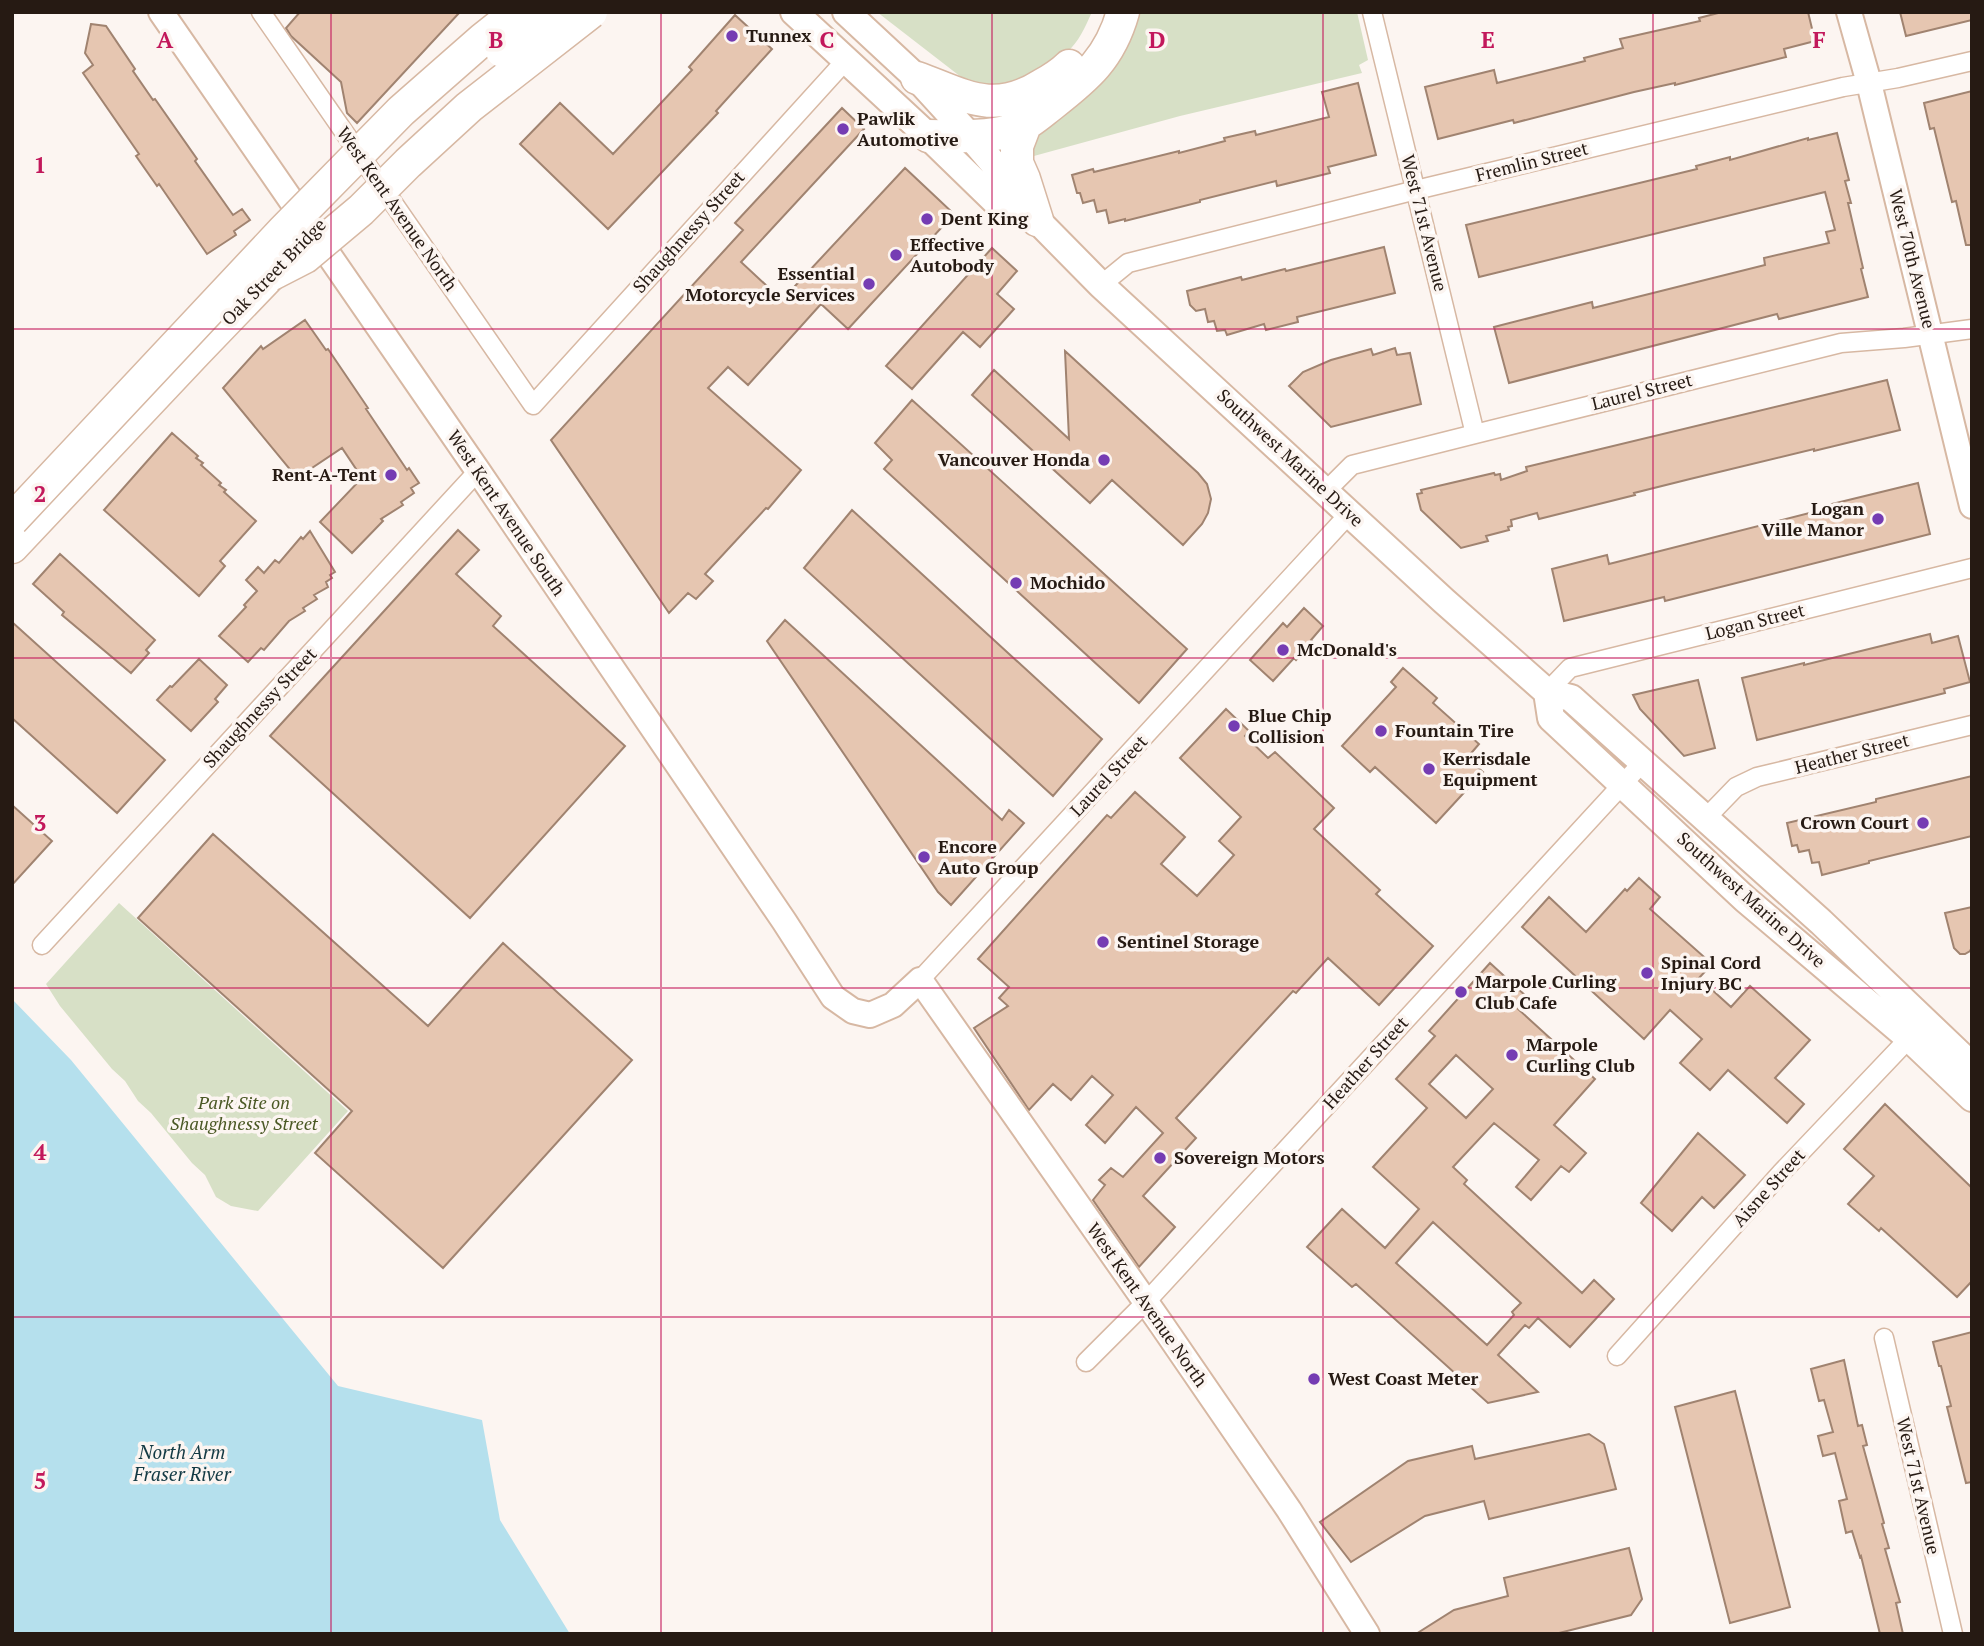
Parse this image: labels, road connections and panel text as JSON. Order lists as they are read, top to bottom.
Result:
{
  "streets": {
    "highway": ["Oak Street Bridge"],
    "main road": ["Southwest Marine Drive"],
    "street": [
      "Fremlin Street",
      "West Kent Avenue North",
      "West 71st Avenue",
      "Shaughnessy Street",
      "West 70th Avenue",
      "Laurel Street",
      "West Kent Avenue South",
      "Logan Street",
      "Heather Street",
      "Aisne Street"
    ]
  },
  "crossings": [
    ["Fremlin Street", "West 71st Avenue"],
    ["Fremlin Street", "West 70th Avenue"],
    ["Fremlin Street", "Southwest Marine Drive"],
    ["West Kent Avenue North", "Shaughnessy Street"],
    ["West Kent Avenue North", "Laurel Street"],
    ["West Kent Avenue North", "Heather Street"],
    ["West 71st Avenue", "Laurel Street"],
    ["Shaughnessy Street", "Southwest Marine Drive"],
    ["Shaughnessy Street", "West Kent Avenue South"],
    ["West 70th Avenue", "Laurel Street"],
    ["Laurel Street", "Southwest Marine Drive"],
    ["Laurel Street", "West Kent Avenue South"],
    ["Southwest Marine Drive", "Logan Street"],
    ["Southwest Marine Drive", "Heather Street"],
    ["Southwest Marine Drive", "Aisne Street"]
  ],
  "water": ["North Arm Fraser River"],
  "parks": ["Park Site on Shaughnessy Street"],
  "places": [
    "Tunnex",
    "Pawlik Automotive",
    "Dent King",
    "Effective Autobody",
    "Essential Motorcycle Services",
    "Vancouver Honda",
    "Rent-A-Tent",
    "Logan Ville Manor",
    "Mochido",
    "McDonald's",
    "Blue Chip Collision",
    "Fountain Tire",
    "Kerrisdale Equipment",
    "Crown Court",
    "Encore Auto Group",
    "Sentinel Storage",
    "Spinal Cord Injury BC",
    "Marpole Curling Club Cafe",
    "Marpole Curling Club",
    "Sovereign Motors",
    "West Coast Meter"
  ],
  "grid": {
    "columns": [
      "A",
      "B",
      "C",
      "D",
      "E",
      "F"
    ],
    "rows": [
      "1",
      "2",
      "3",
      "4",
      "5"
    ]
  }
}
